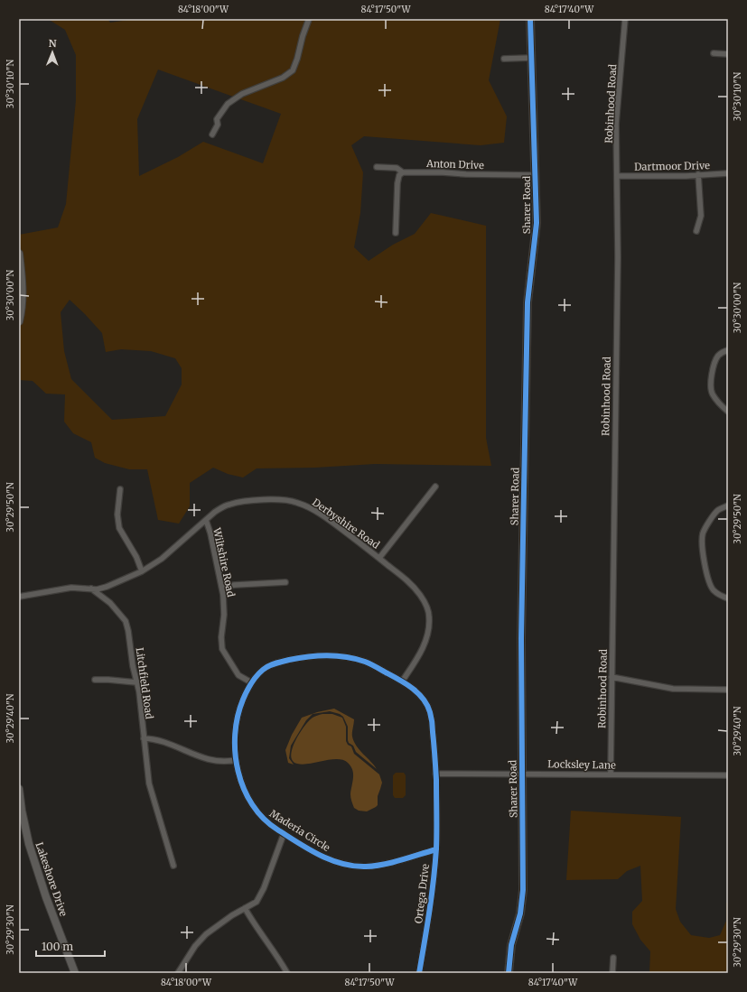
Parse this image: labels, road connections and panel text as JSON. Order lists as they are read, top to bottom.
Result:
{
  "streets": {
    "street": [
      "Robinhood Road",
      "Anton Drive",
      "Dartmoor Drive",
      "Sharer Road",
      "Derbyshire Road",
      "Wiltshire Road",
      "Litchfield Road",
      "Locksley Lane",
      "Maderia Circle",
      "Lakeshore Drive",
      "Ortega Drive"
    ]
  },
  "crossings": [
    ["Robinhood Road", "Dartmoor Drive"],
    ["Robinhood Road", "Locksley Lane"],
    ["Anton Drive", "Sharer Road"],
    ["Sharer Road", "Locksley Lane"],
    ["Derbyshire Road", "Wiltshire Road"],
    ["Derbyshire Road", "Litchfield Road"],
    ["Derbyshire Road", "Maderia Circle"],
    ["Wiltshire Road", "Maderia Circle"],
    ["Locksley Lane", "Maderia Circle"],
    ["Locksley Lane", "Ortega Drive"],
    ["Maderia Circle", "Ortega Drive"]
  ],
  "scale_bar": "100 m",
  "north": "top",
  "coordinates": [
    "84°18'00\"W",
    "84°17'50\"W",
    "84°17'40\"W",
    "30°30'10\"N",
    "30°30'00\"N",
    "30°29'50\"N",
    "30°29'40\"N",
    "30°29'30\"N"
  ]
}
